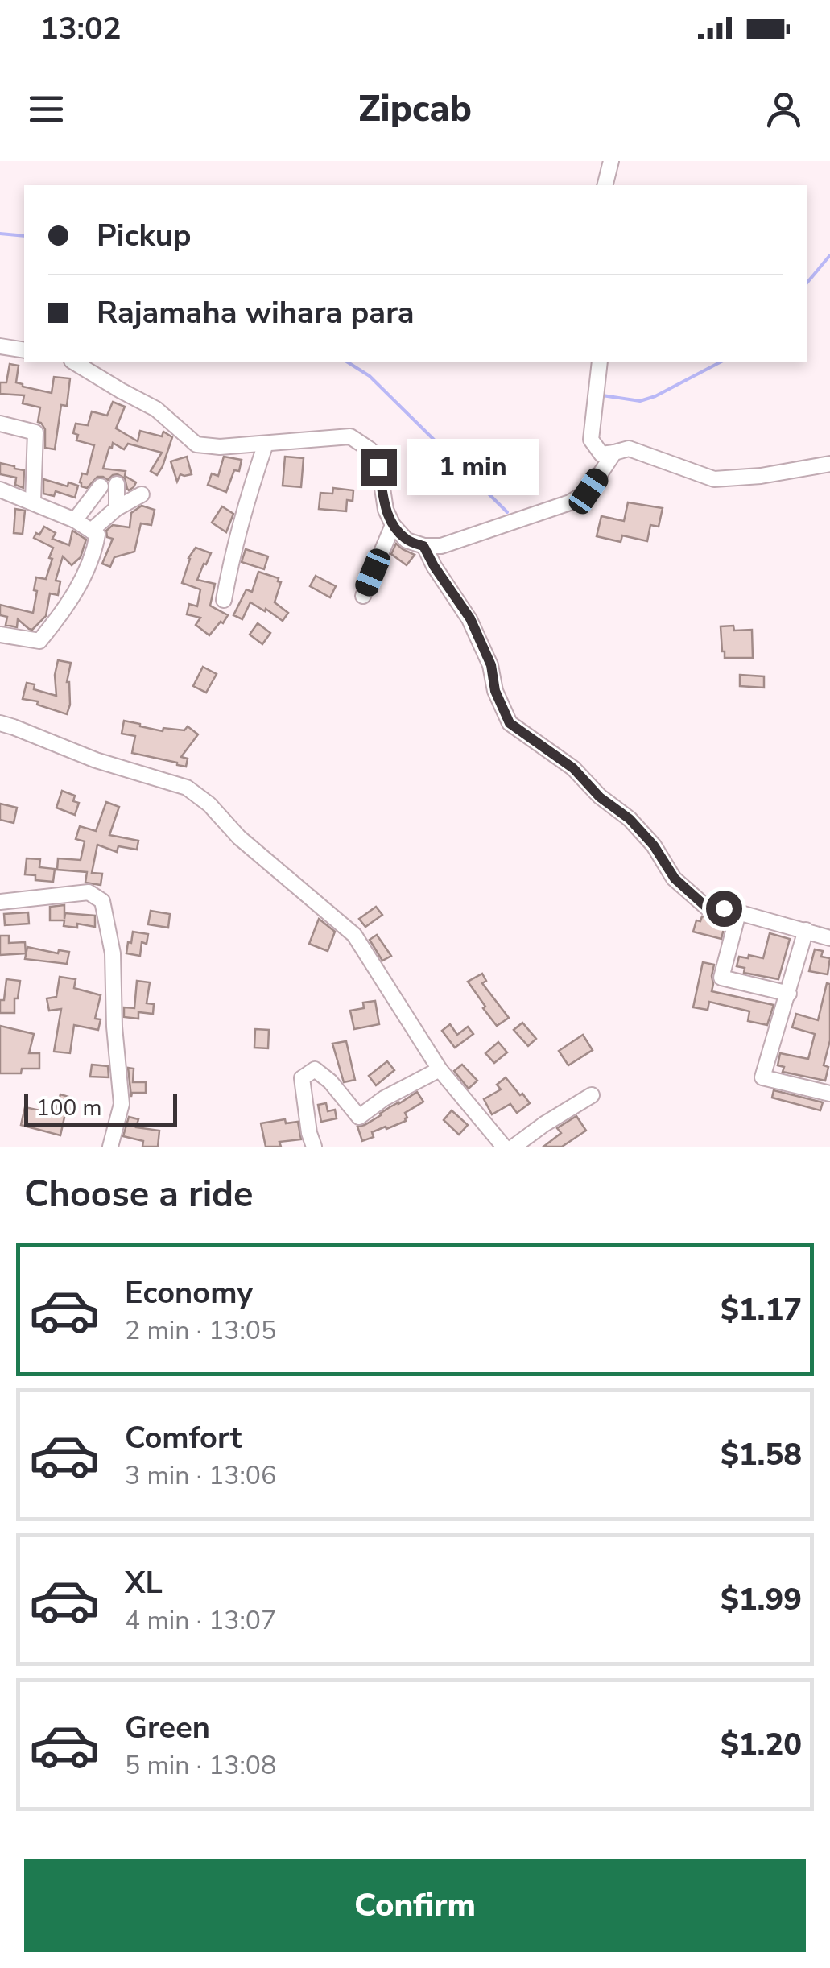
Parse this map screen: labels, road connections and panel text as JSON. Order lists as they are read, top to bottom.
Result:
{
  "scale_bar": "100 m",
  "page": {
    "status": "13:02",
    "header": "Zipcab",
    "banner": ["Pickup", "Rajamaha wihara para"],
    "bubble": "1 min",
    "scale": "100 m",
    "heading": "Choose a ride",
    "list": [
      {
        "name": "Economy",
        "note": "2 min · 13:05",
        "value": "$1.17"
      },
      {
        "name": "Comfort",
        "note": "3 min · 13:06",
        "value": "$1.58"
      },
      {
        "name": "XL",
        "note": "4 min · 13:07",
        "value": "$1.99"
      },
      {
        "name": "Green",
        "note": "5 min · 13:08",
        "value": "$1.20"
      }
    ],
    "buttons": "Confirm"
  }
}
